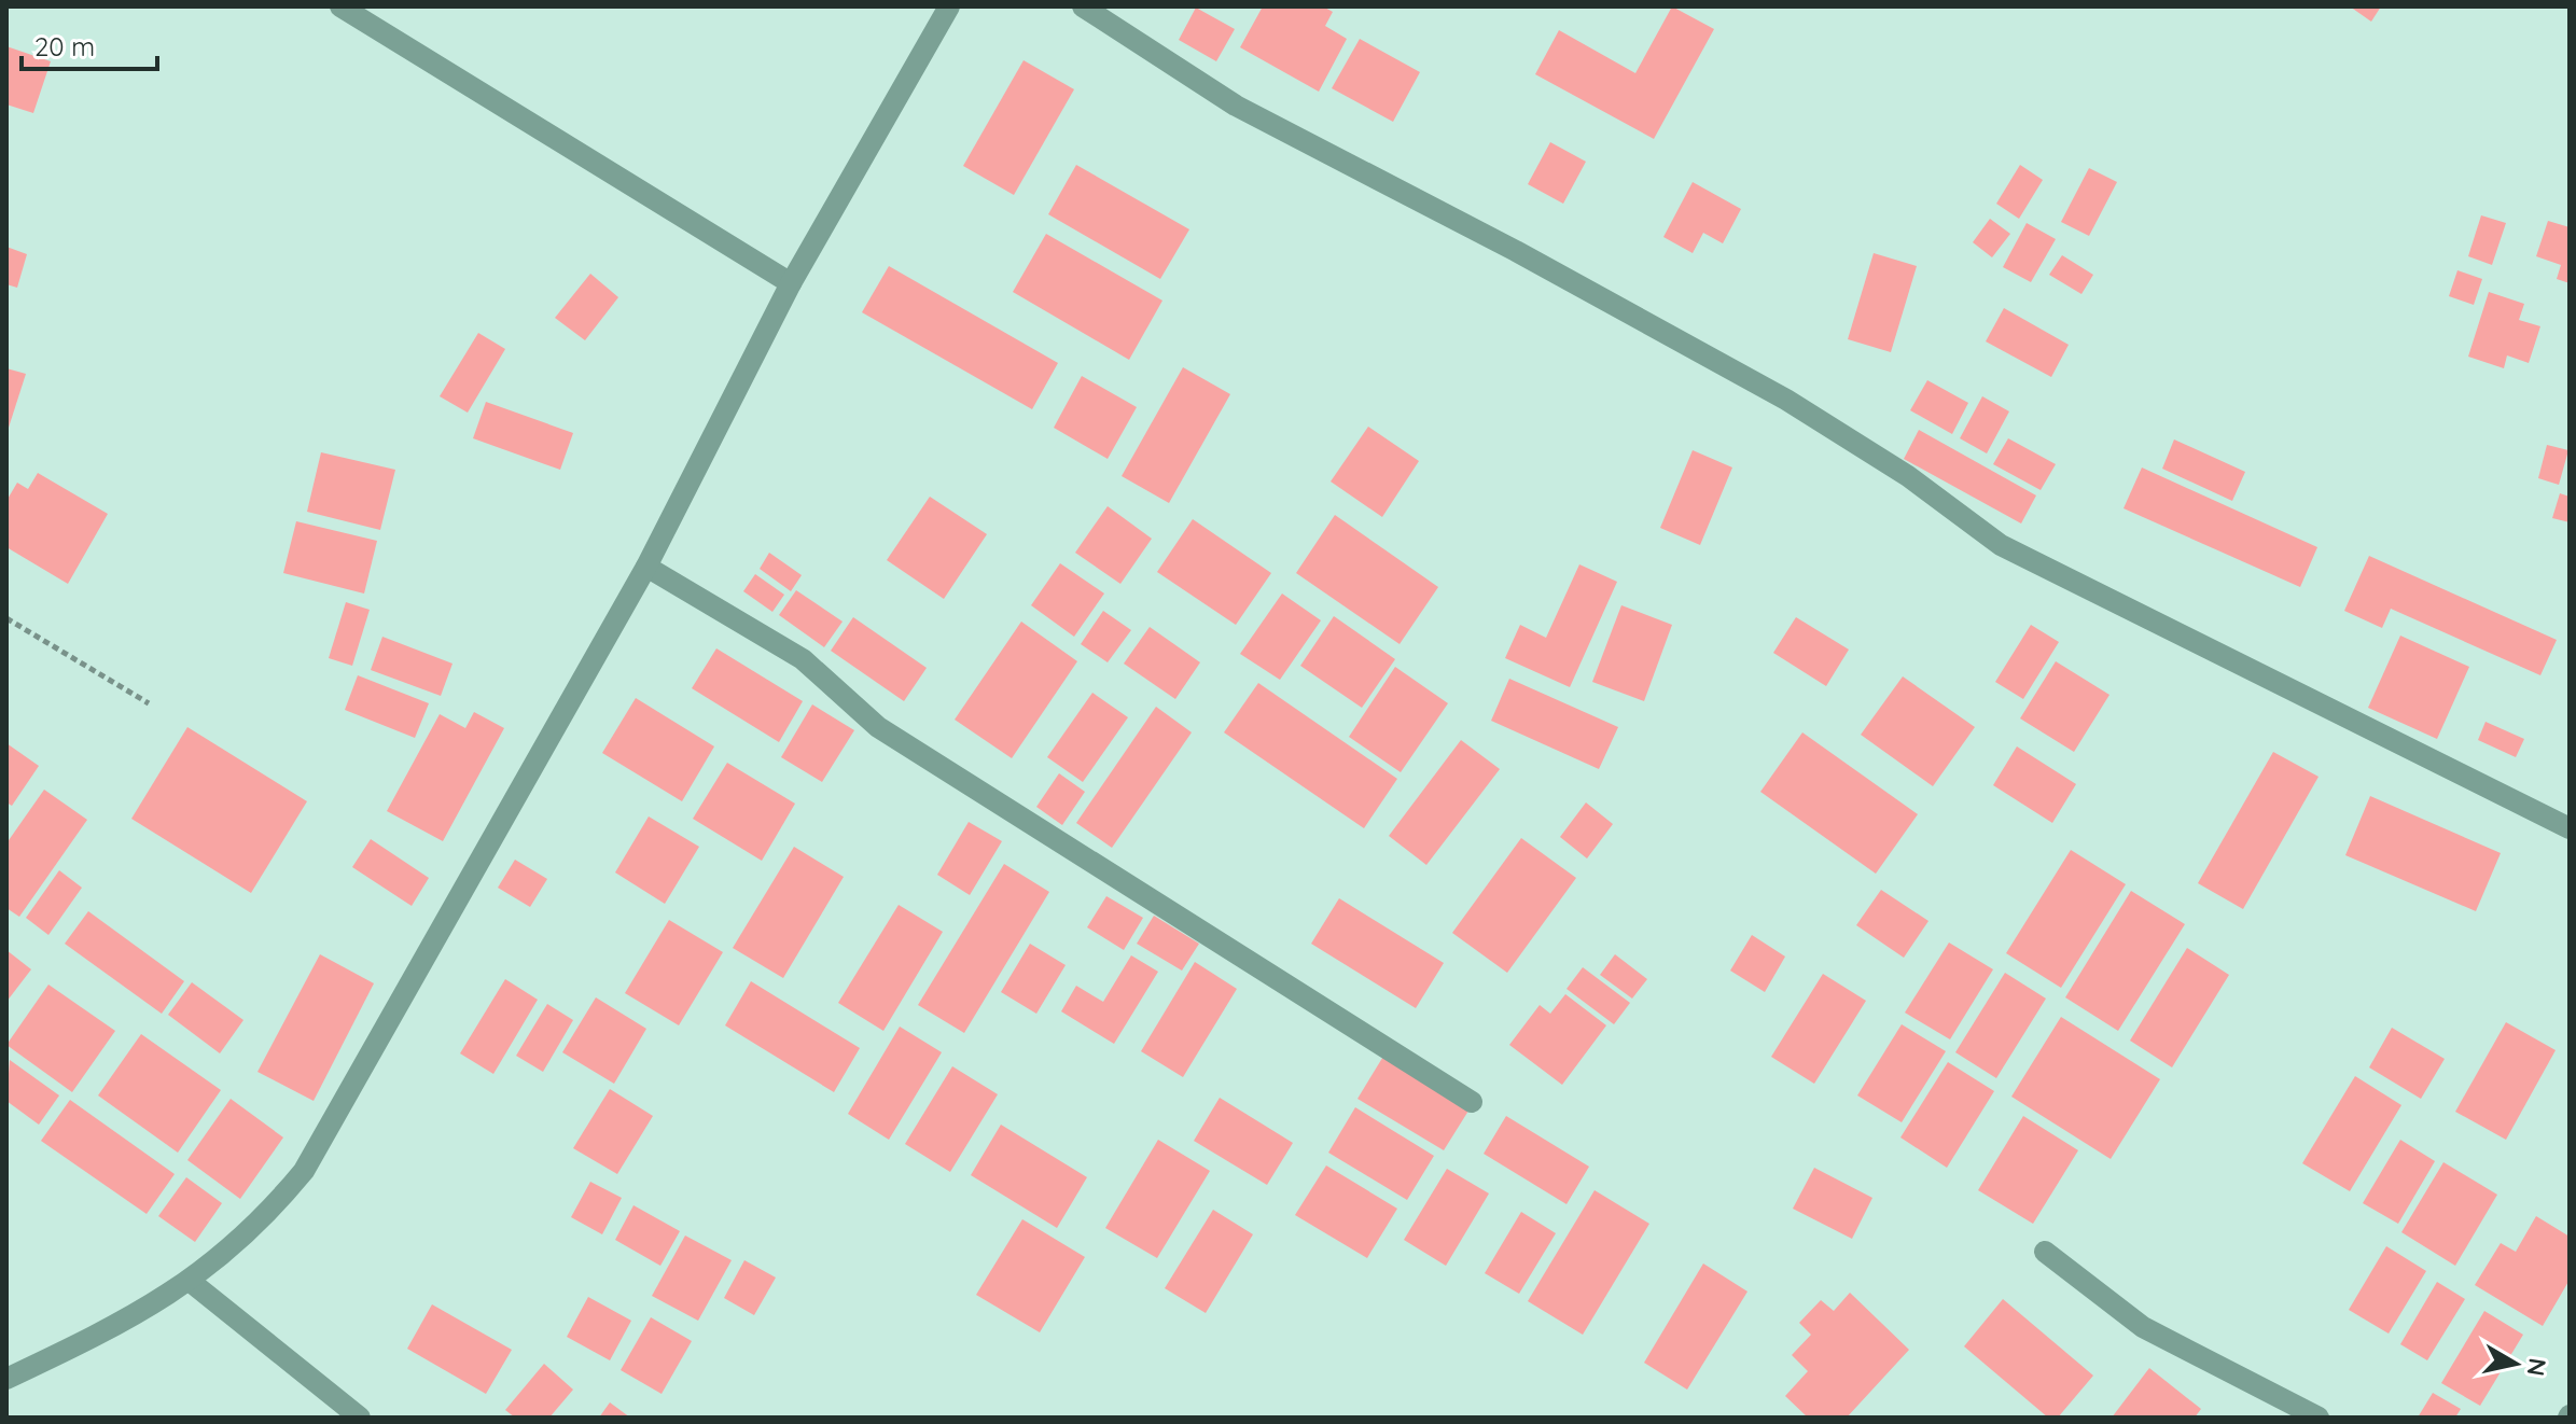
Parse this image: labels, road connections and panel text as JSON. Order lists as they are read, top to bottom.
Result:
{
  "scale_bar": "20 m",
  "north": "right"
}
